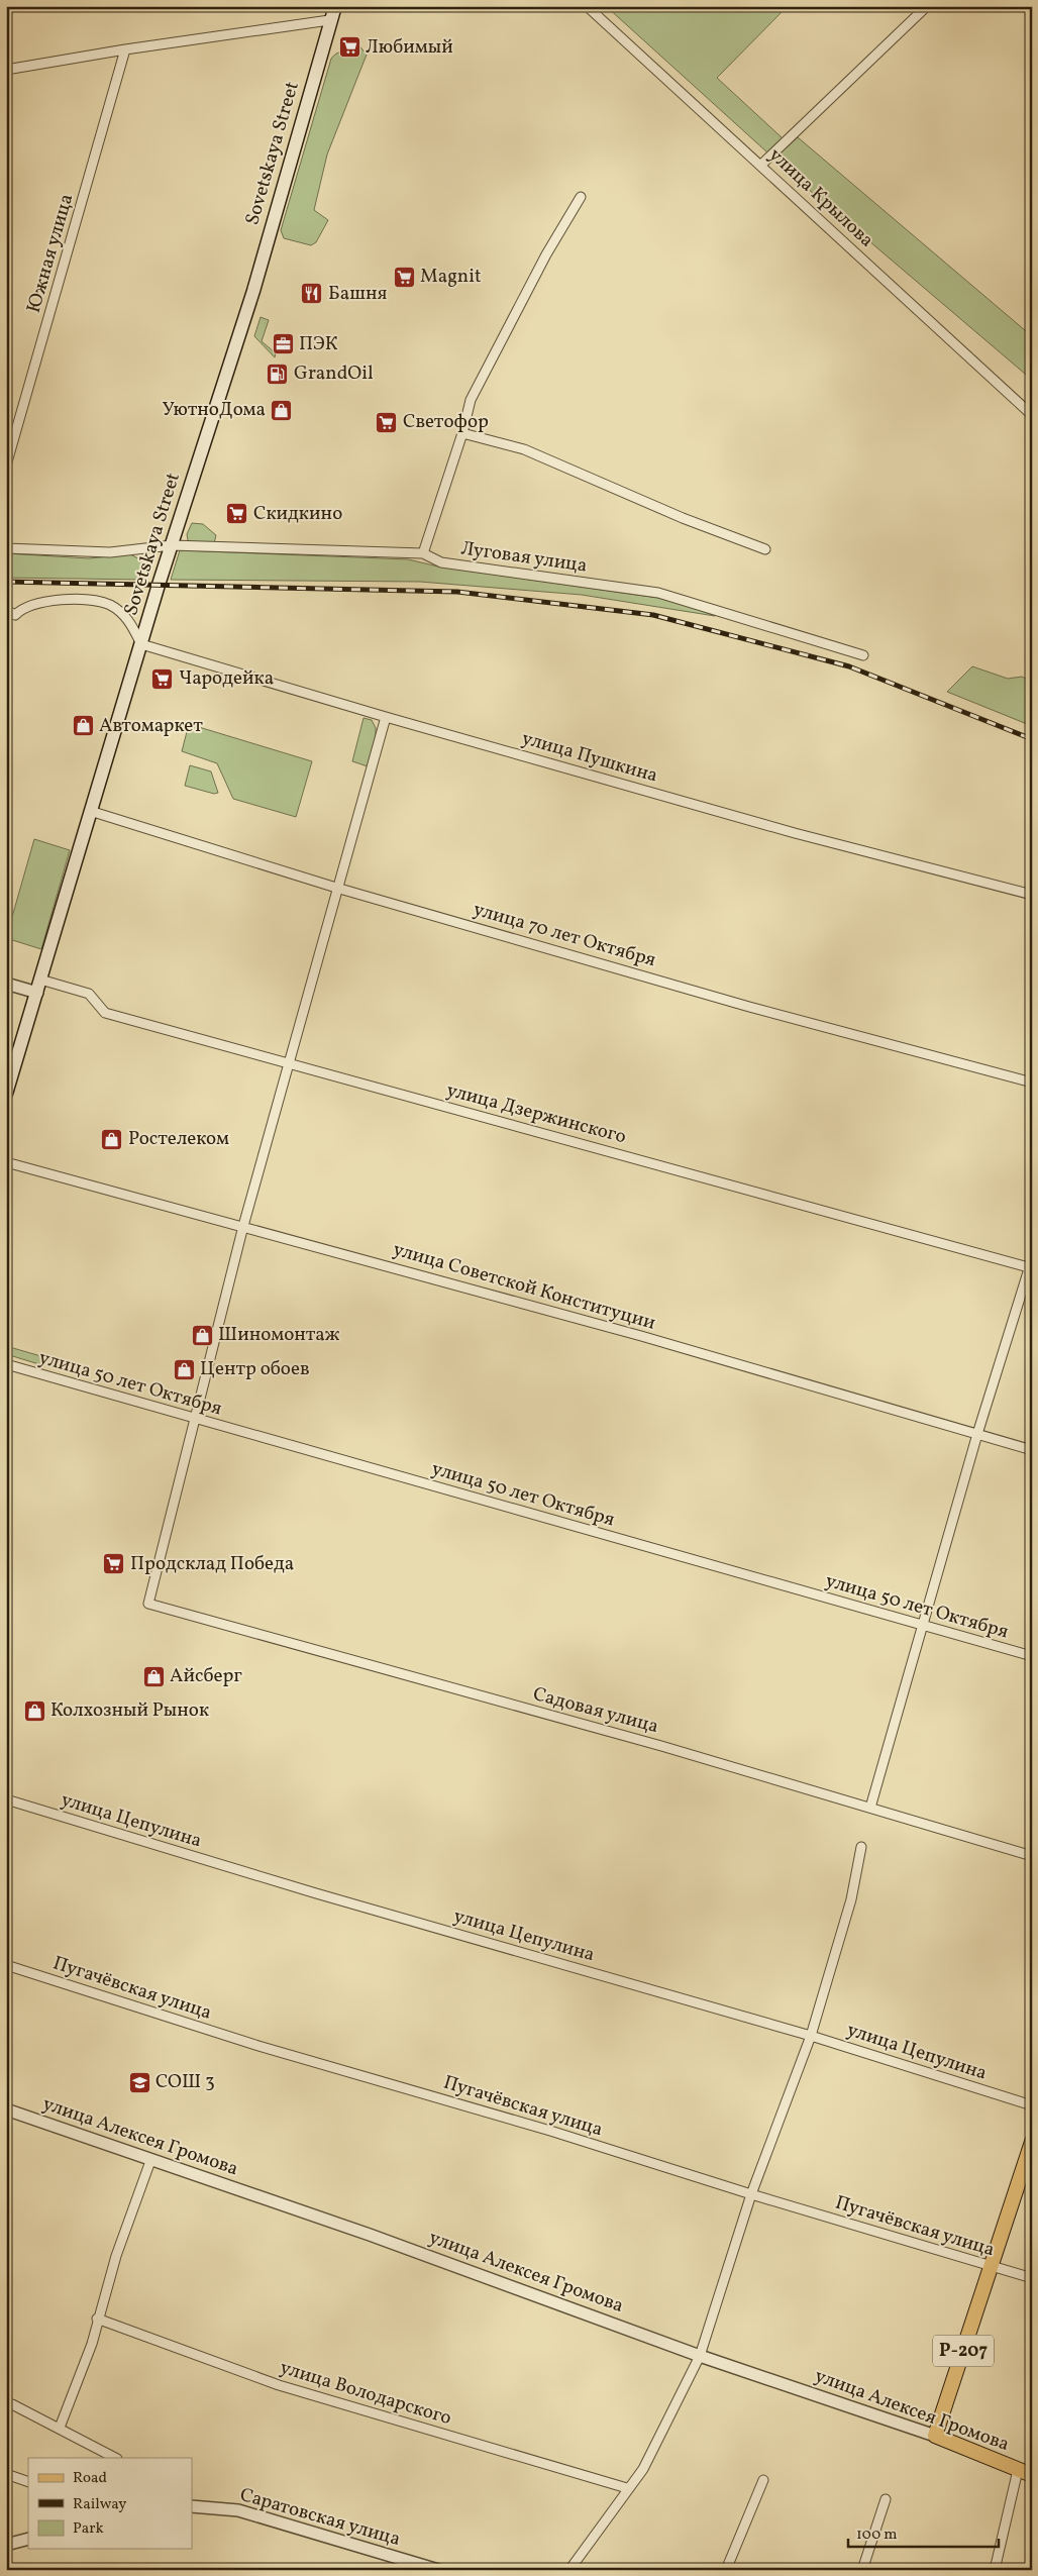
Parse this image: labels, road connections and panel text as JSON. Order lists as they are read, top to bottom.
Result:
{
  "streets": {
    "main road": ["Sovetskaya Street", "улица Алексея Громова", "Р-207"],
    "street": [
      "улица Крылова",
      "Южная улица",
      "Луговая улица",
      "улица Пушкина",
      "улица 70 лет Октября",
      "улица Дзержинского",
      "улица Советской Конституции",
      "улица 50 лет Октября",
      "Садовая улица",
      "улица Цепулина",
      "Пугачёвская улица",
      "улица Володарского",
      "Саратовская улица"
    ]
  },
  "crossings": [
    ["Sovetskaya Street", "Луговая улица"],
    ["Sovetskaya Street", "улица Пушкина"],
    ["Sovetskaya Street", "улица 70 лет Октября"],
    ["Sovetskaya Street", "улица Дзержинского"],
    ["улица 50 лет Октября", "Садовая улица"],
    ["Пугачёвская улица", "Р-207"],
    ["улица Алексея Громова", "Р-207"]
  ],
  "places": {
    "supermarket": [
      "Любимый",
      "Magnit",
      "Светофор",
      "Скидкино",
      "Чародейка",
      "Продсклад Победа"
    ],
    "restaurant": ["Башня"],
    "office": ["ПЭК"],
    "fuel station": ["GrandOil"],
    "shop": [
      "УютноДома",
      "Автомаркет",
      "Ростелеком",
      "Шиномонтаж",
      "Центр обоев",
      "Айсберг",
      "Колхозный Рынок"
    ],
    "school or university": ["СОШ 3"]
  },
  "legend": ["Road", "Railway", "Park"],
  "scale_bar": "100 m"
}
